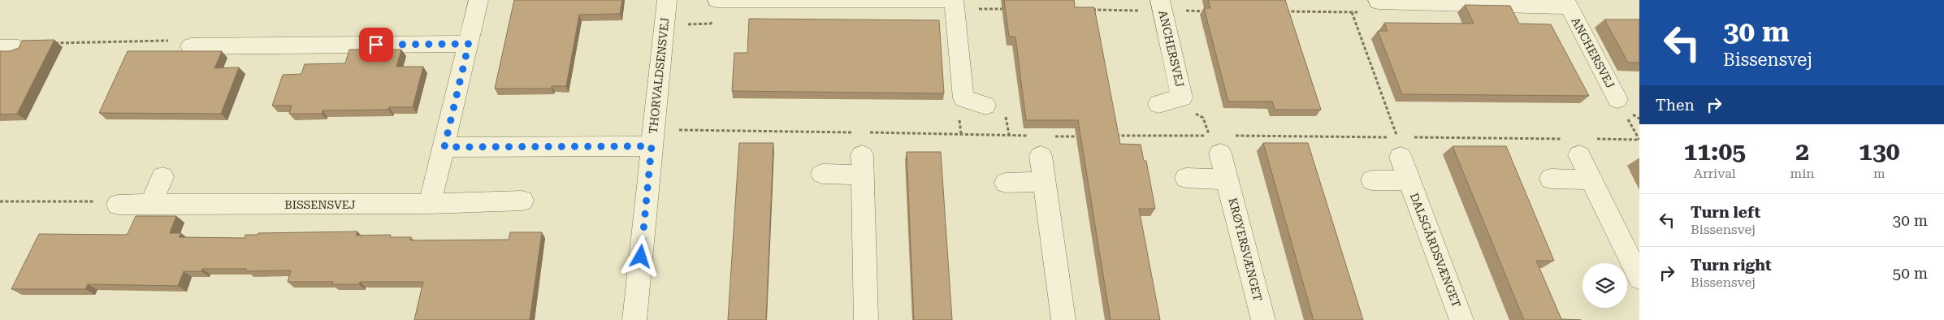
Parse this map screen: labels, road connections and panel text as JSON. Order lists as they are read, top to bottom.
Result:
{
  "streets": {
    "street": [
      "ANCHERSVEJ",
      "THORVALDSENSVEJ",
      "BISSENSVEJ",
      "KRØYERSVÆNGET",
      "DALSGÅRDSVÆNGET"
    ]
  },
  "page": {
    "turn": ["30 m", "Bissensvej"],
    "then": "Then",
    "eta": [
      "11:05",
      "Arrival",
      "2",
      "min",
      "130",
      "m"
    ],
    "list": [
      {
        "name": "Turn left",
        "note": "Bissensvej",
        "value": "30 m"
      },
      {
        "name": "Turn right",
        "note": "Bissensvej",
        "value": "50 m"
      }
    ]
  }
}
